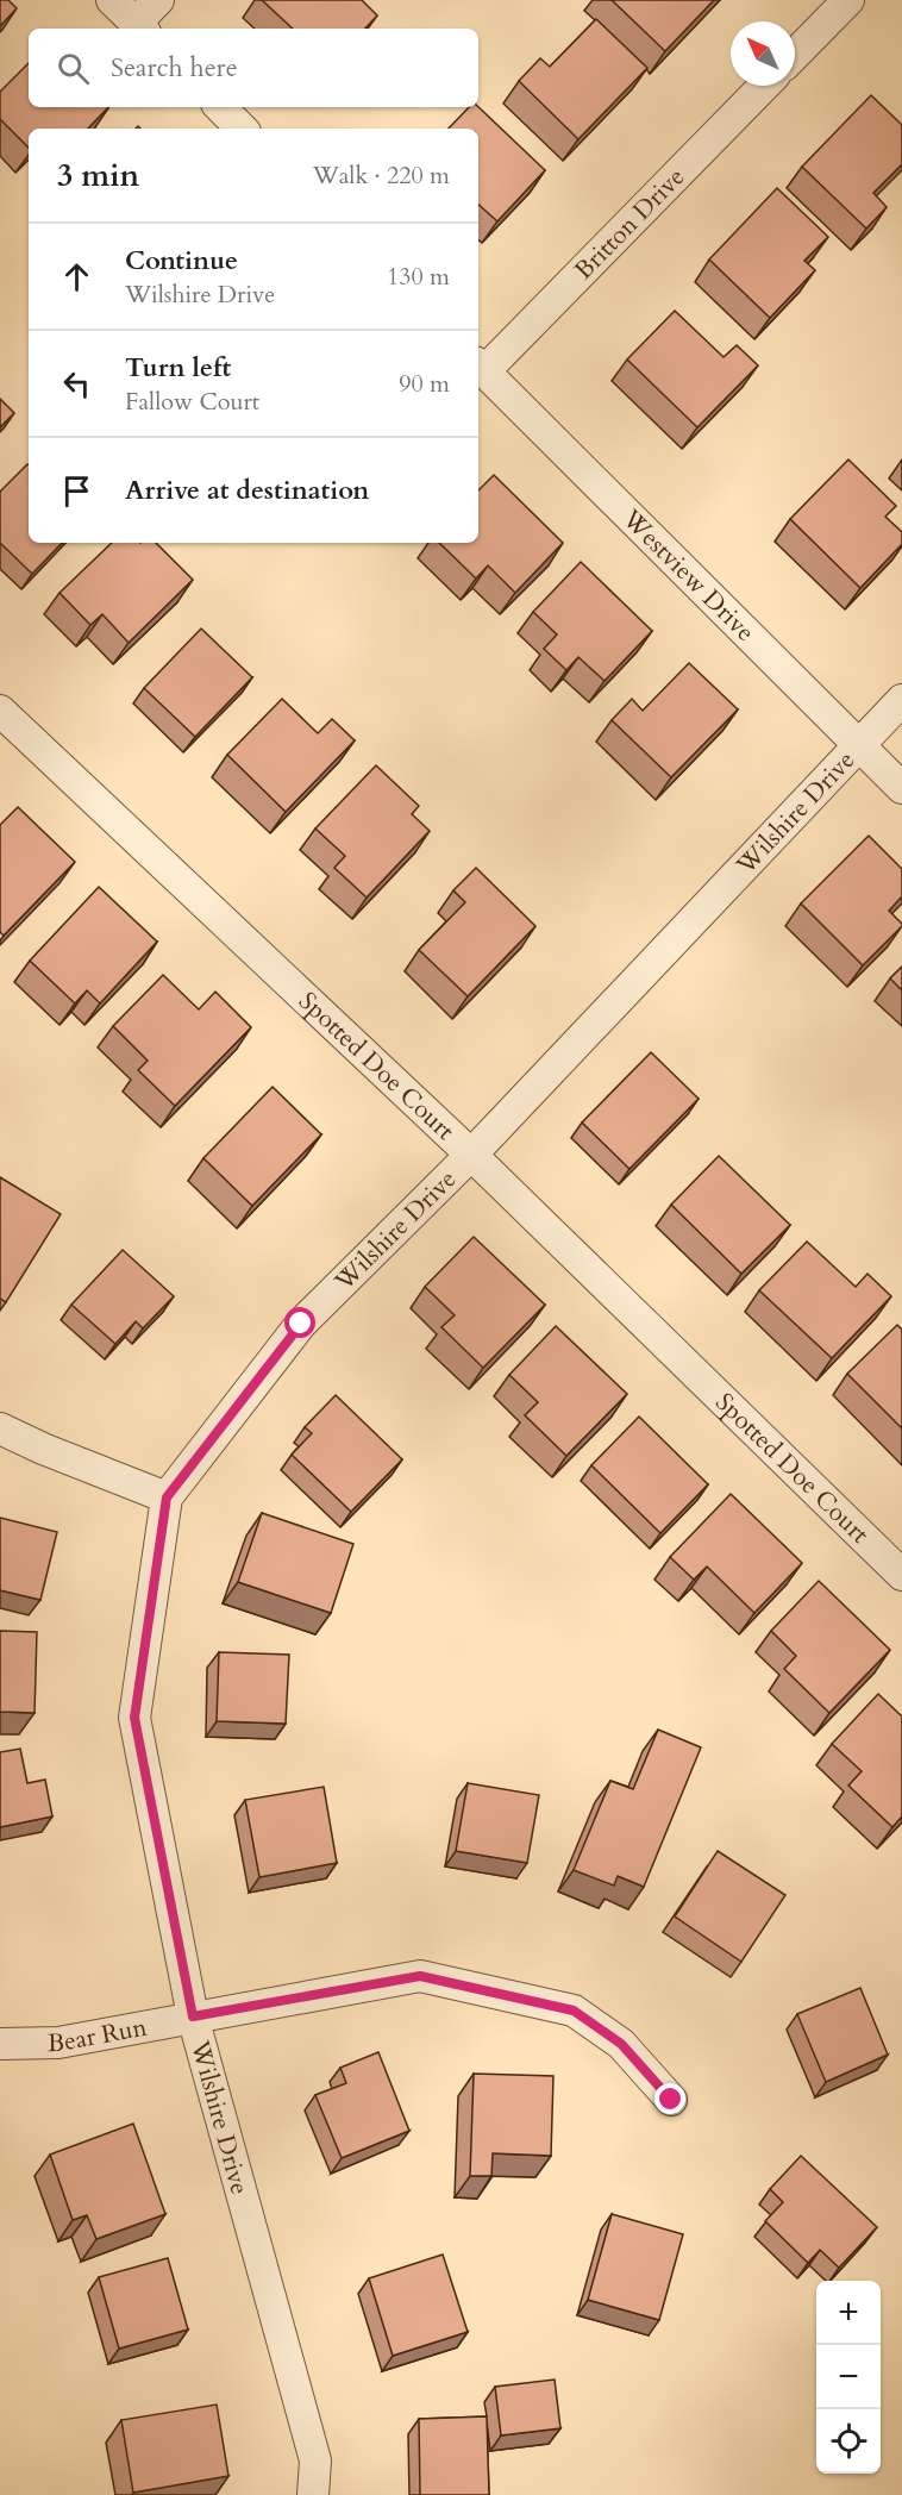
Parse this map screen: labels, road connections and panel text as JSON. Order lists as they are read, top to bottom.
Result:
{
  "streets": {
    "street": [
      "Britton Drive",
      "Westview Drive",
      "Wilshire Drive",
      "Spotted Doe Court",
      "Bear Run"
    ]
  },
  "crossings": [
    ["Britton Drive", "Westview Drive"],
    ["Westview Drive", "Wilshire Drive"],
    ["Wilshire Drive", "Spotted Doe Court"],
    ["Wilshire Drive", "Bear Run"]
  ],
  "north": "top left",
  "page": {
    "search": "Search here",
    "heading": ["3 min", "Walk · 220 m"],
    "list": [
      ["Continue", "Wilshire Drive", "130 m"],
      ["Turn left", "Fallow Court", "90 m"],
      "Arrive at destination"
    ],
    "map_buttons": ["+", "−"]
  }
}
